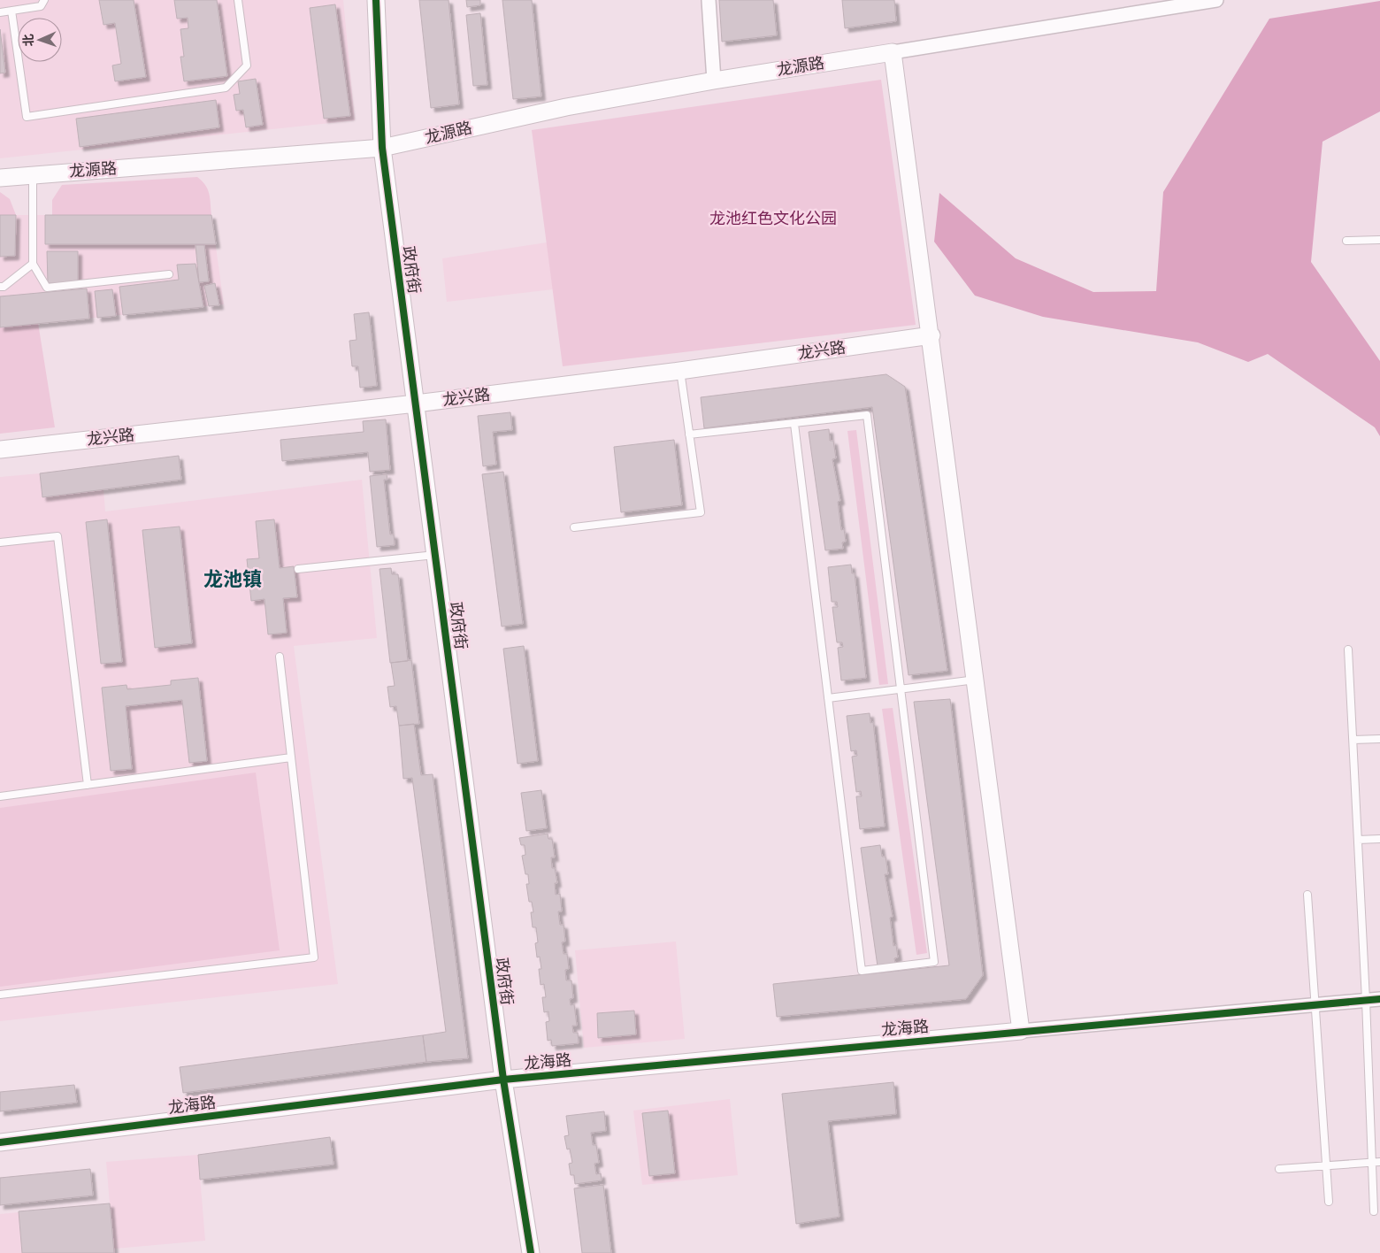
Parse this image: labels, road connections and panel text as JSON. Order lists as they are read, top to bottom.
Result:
{
  "streets": {
    "street": [
      "龙源路",
      "政府街",
      "龙兴路",
      "龙海路"
    ]
  },
  "crossings": [
    ["龙源路", "政府街"],
    ["政府街", "龙兴路"],
    ["政府街", "龙海路"]
  ],
  "districts": ["龙池镇"],
  "parks": ["龙池红色文化公园"],
  "north": "left"
}
